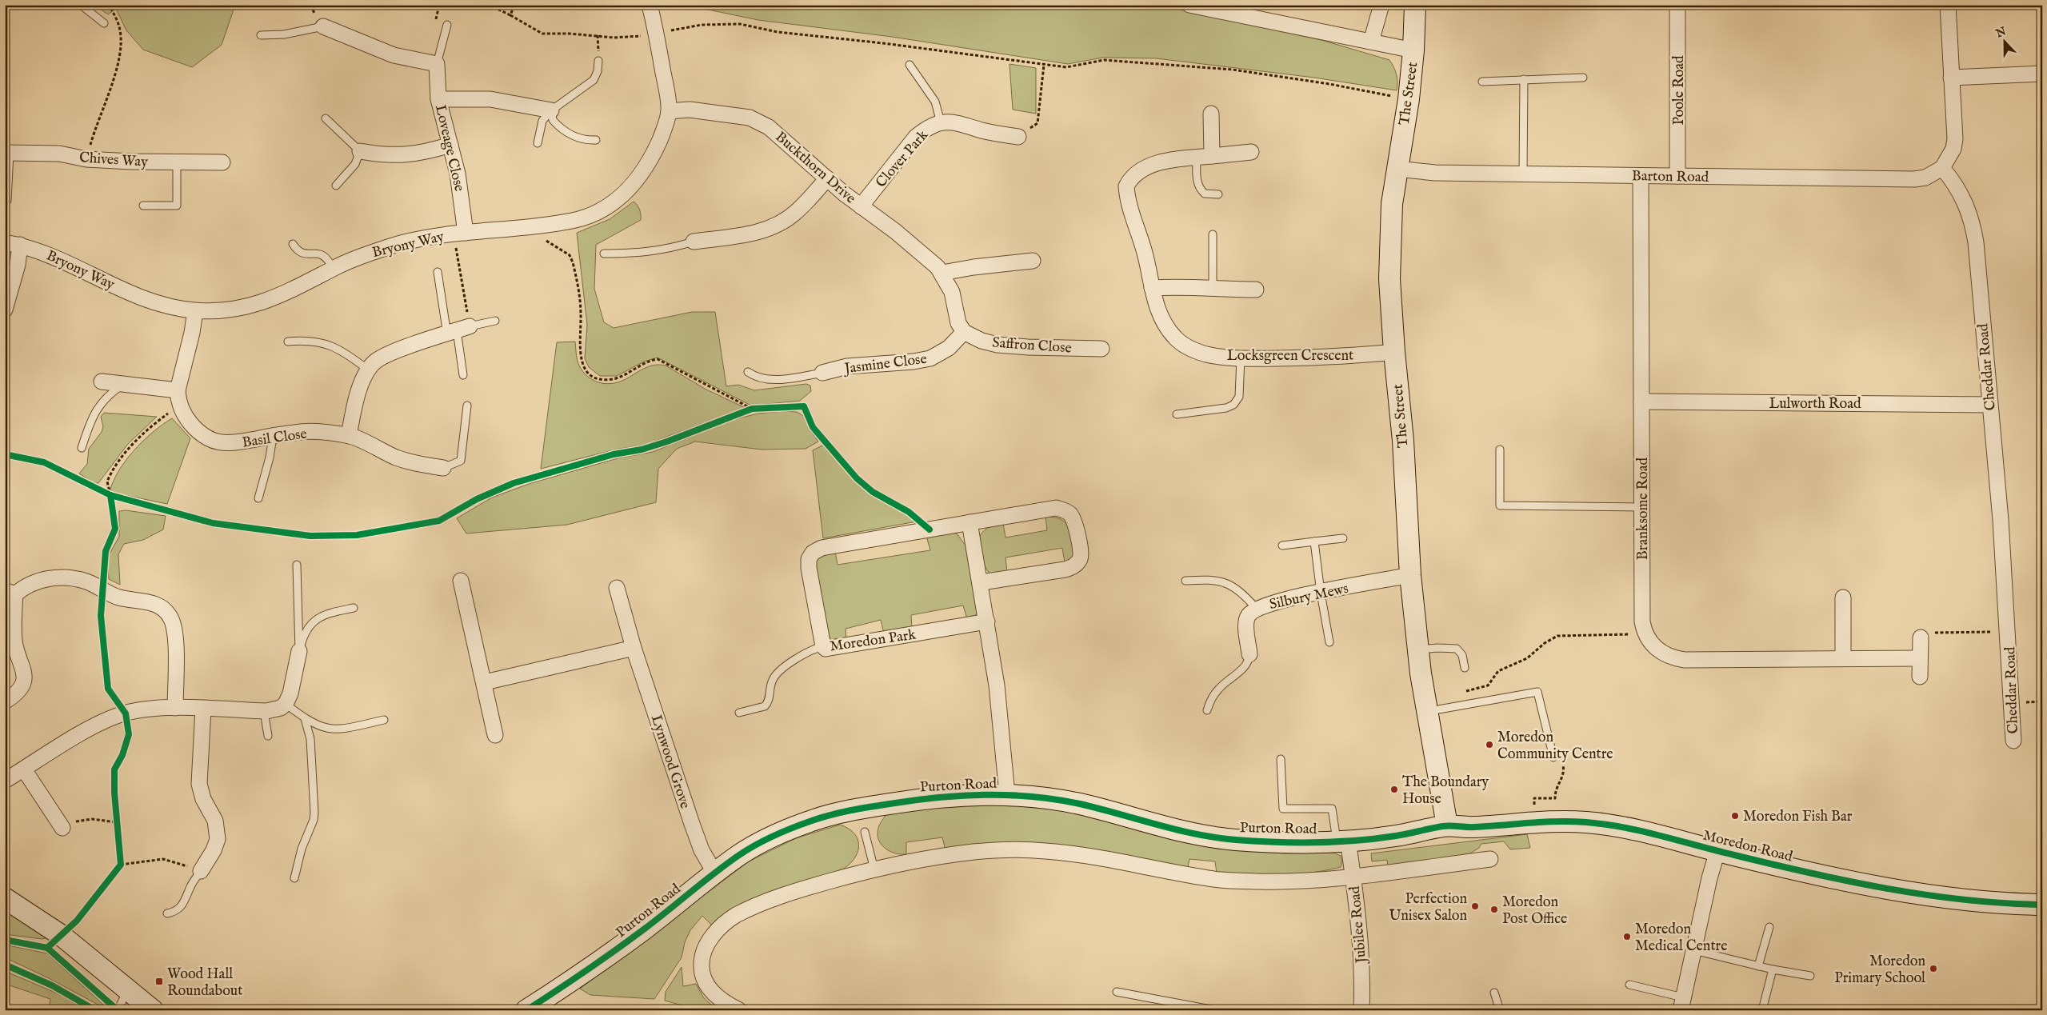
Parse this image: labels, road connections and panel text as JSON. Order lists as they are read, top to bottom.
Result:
{
  "streets": {
    "street": [
      "Poole Road",
      "The Street",
      "Loveage Close",
      "Clover Park",
      "Chives Way",
      "Buckthorn Drive",
      "Barton Road",
      "Bryony Way",
      "Saffron Close",
      "Locksgreen Crescent",
      "Jasmine Close",
      "Cheddar Road",
      "Lulworth Road",
      "Basil Close",
      "Branksome Road",
      "Silbury Mews",
      "Moredon Park",
      "Lynwood Grove",
      "Purton Road",
      "Moredon Road",
      "Jubilee Road"
    ]
  },
  "crossings": [
    ["Poole Road", "Barton Road"],
    ["The Street", "Barton Road"],
    ["The Street", "Locksgreen Crescent"],
    ["The Street", "Silbury Mews"],
    ["The Street", "Purton Road"],
    ["The Street", "Moredon Road"],
    ["Loveage Close", "Bryony Way"],
    ["Clover Park", "Buckthorn Drive"],
    ["Buckthorn Drive", "Bryony Way"],
    ["Buckthorn Drive", "Saffron Close"],
    ["Buckthorn Drive", "Jasmine Close"],
    ["Barton Road", "Cheddar Road"],
    ["Barton Road", "Branksome Road"],
    ["Bryony Way", "Basil Close"],
    ["Saffron Close", "Jasmine Close"],
    ["Cheddar Road", "Lulworth Road"],
    ["Lulworth Road", "Branksome Road"],
    ["Lynwood Grove", "Purton Road"],
    ["Purton Road", "Moredon Road"],
    ["Purton Road", "Jubilee Road"]
  ],
  "places": {
    "other": [
      "Moredon Community Centre",
      "The Boundary House",
      "Moredon Fish Bar",
      "Perfection Unisex Salon",
      "Moredon Post Office",
      "Moredon Medical Centre",
      "Moredon Primary School"
    ],
    "transit": ["Wood Hall Roundabout"]
  },
  "north": "top"
}
